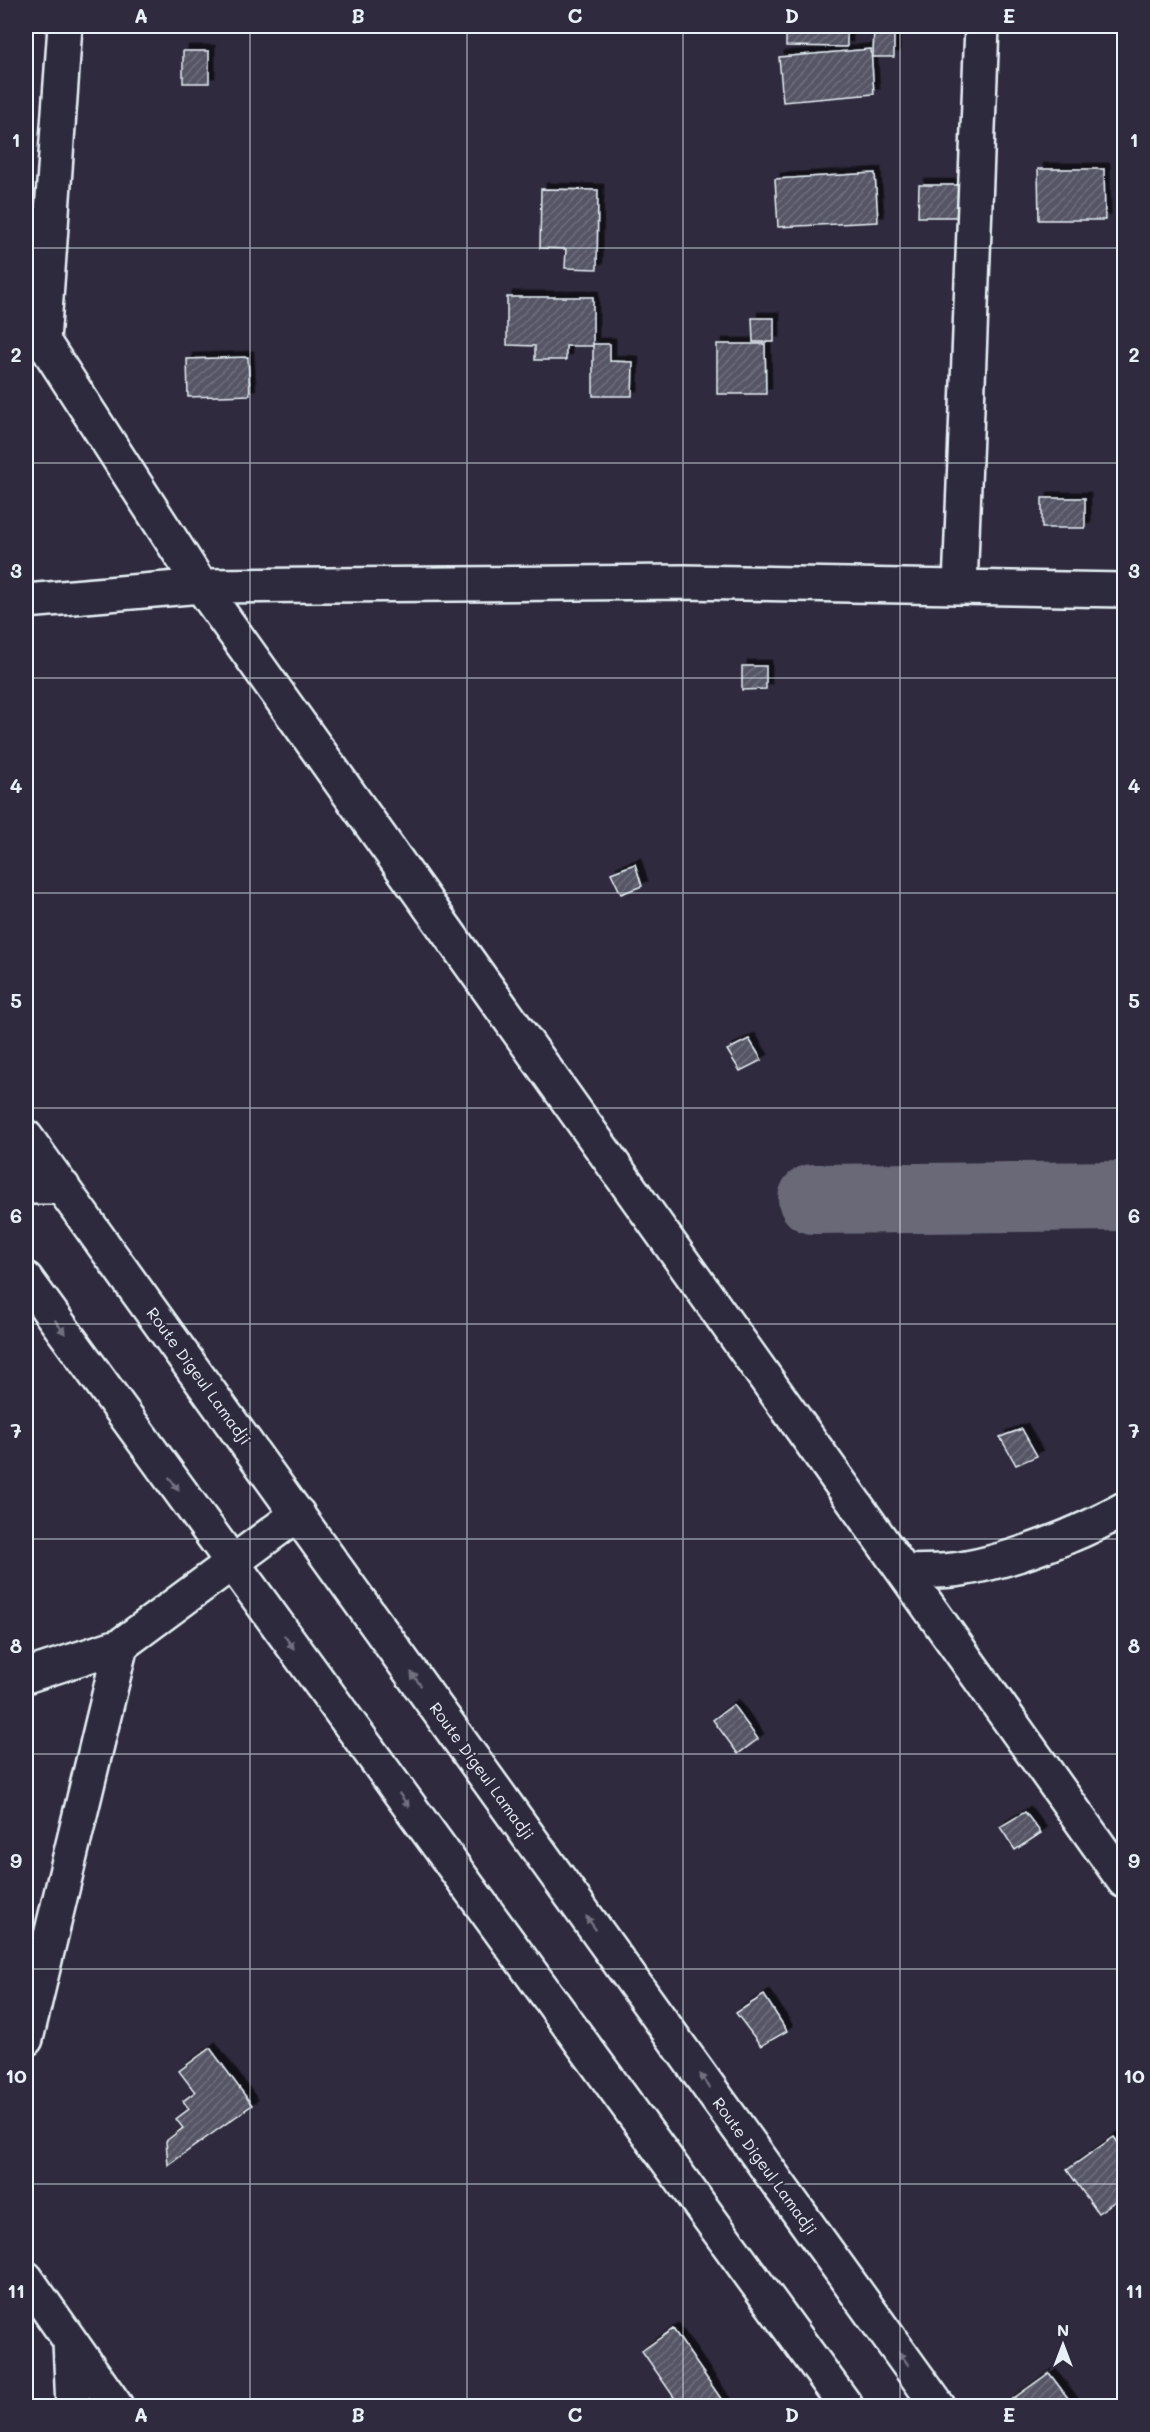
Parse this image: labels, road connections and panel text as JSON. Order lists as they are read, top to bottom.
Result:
{
  "streets": {
    "street": ["Route Digeul Lamadji"]
  },
  "north": "top",
  "grid": {
    "columns": [
      "A",
      "B",
      "C",
      "D",
      "E"
    ],
    "rows": [
      "1",
      "2",
      "3",
      "4",
      "5",
      "6",
      "7",
      "8",
      "9",
      "10",
      "11"
    ]
  }
}
